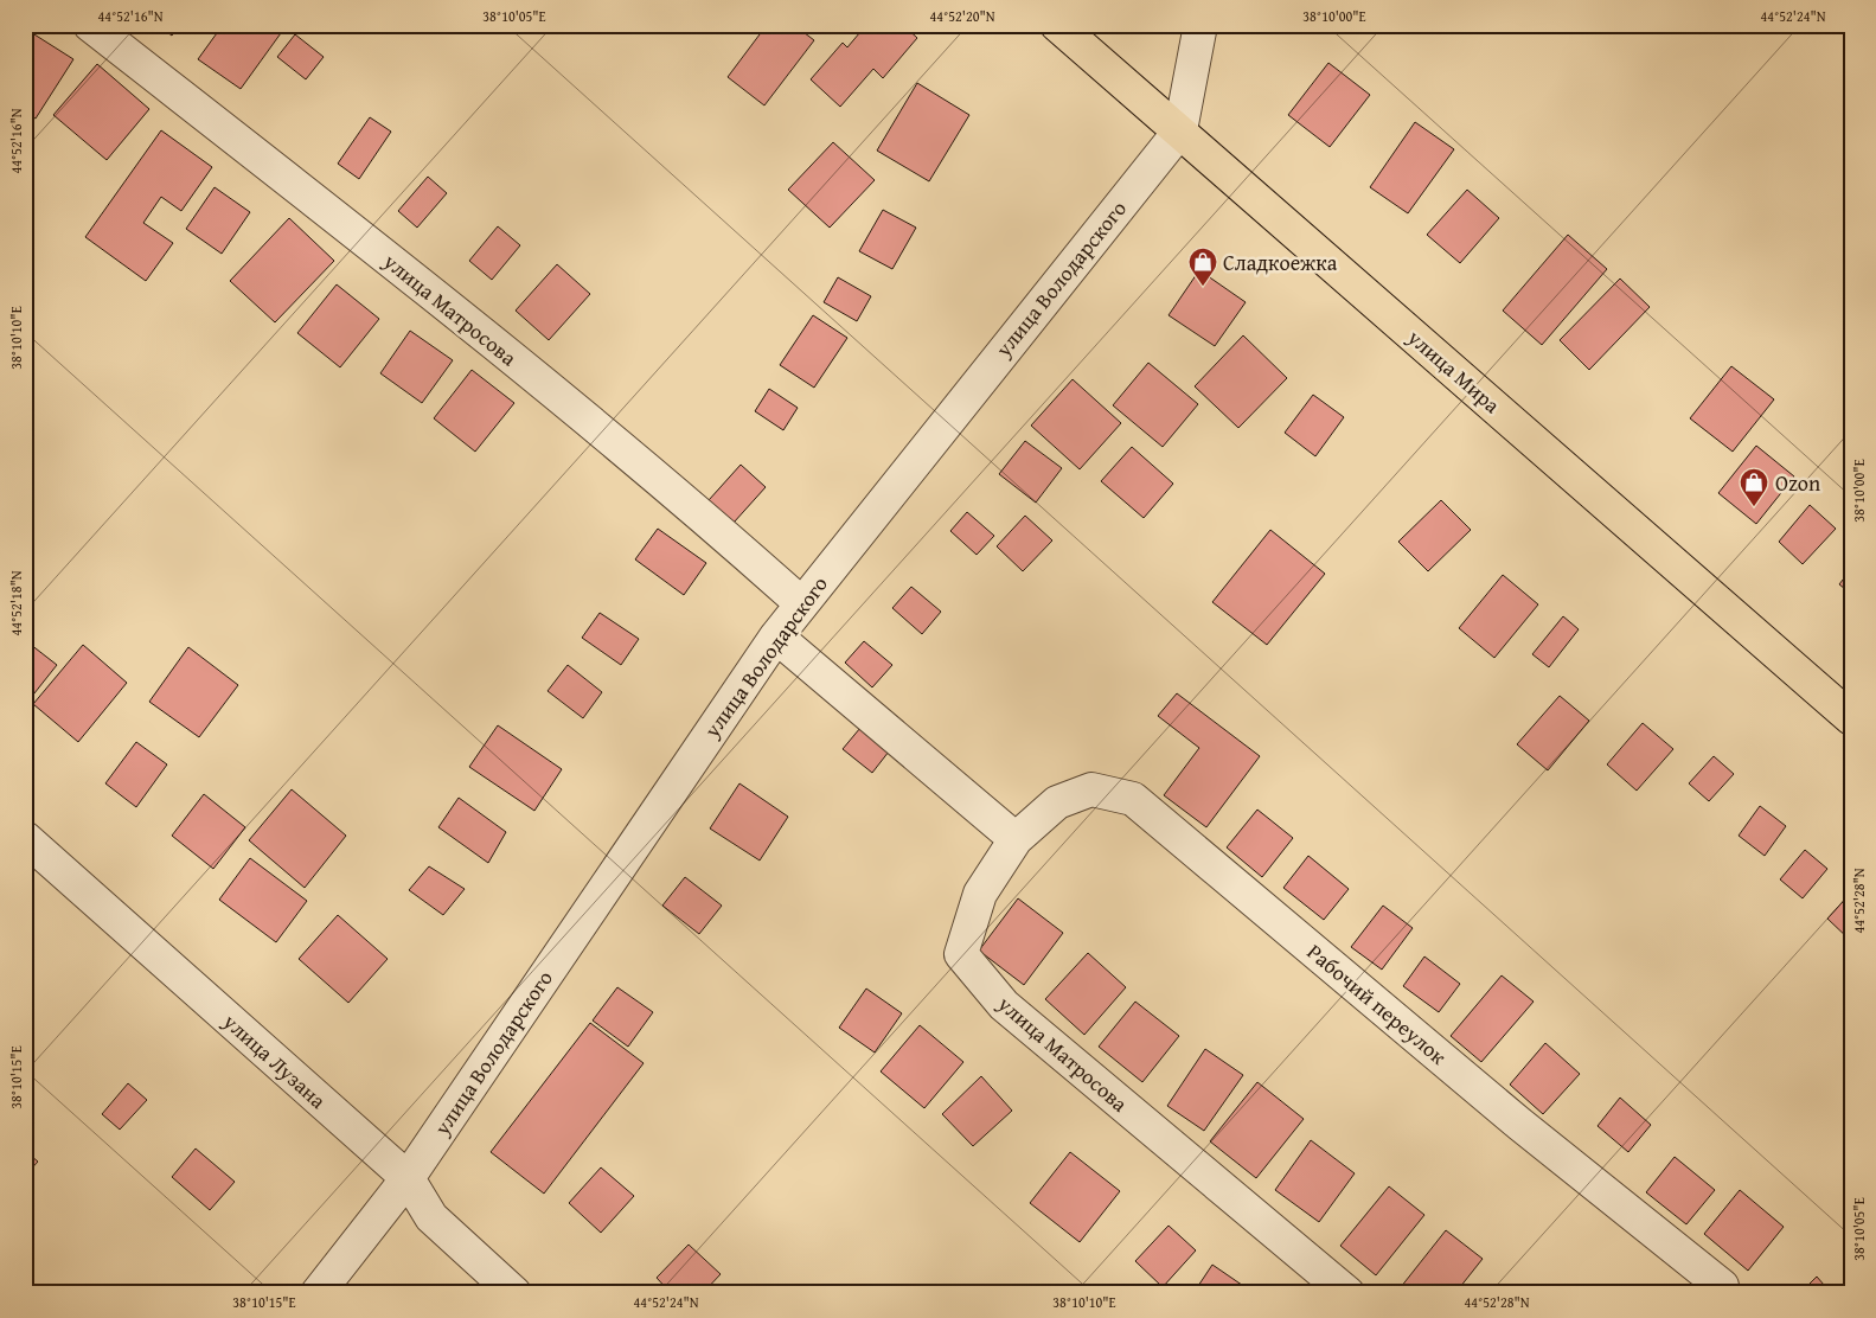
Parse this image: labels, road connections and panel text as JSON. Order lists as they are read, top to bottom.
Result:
{
  "streets": {
    "main road": ["улица Мира"],
    "street": [
      "улица Володарского",
      "улица Матросова",
      "Рабочий переулок",
      "улица Лузана"
    ]
  },
  "crossings": [
    ["улица Володарского", "улица Матросова"],
    ["улица Володарского", "улица Мира"],
    ["улица Володарского", "улица Лузана"],
    ["улица Матросова", "Рабочий переулок"]
  ],
  "places": {
    "shop": ["Сладкоежка", "Ozon"]
  },
  "coordinates": [
    "44°52'16\"N",
    "38°10'05\"E",
    "44°52'20\"N",
    "38°10'00\"E",
    "44°52'24\"N",
    "38°10'10\"E",
    "44°52'18\"N",
    "44°52'28\"N",
    "38°10'15\"E"
  ]
}
